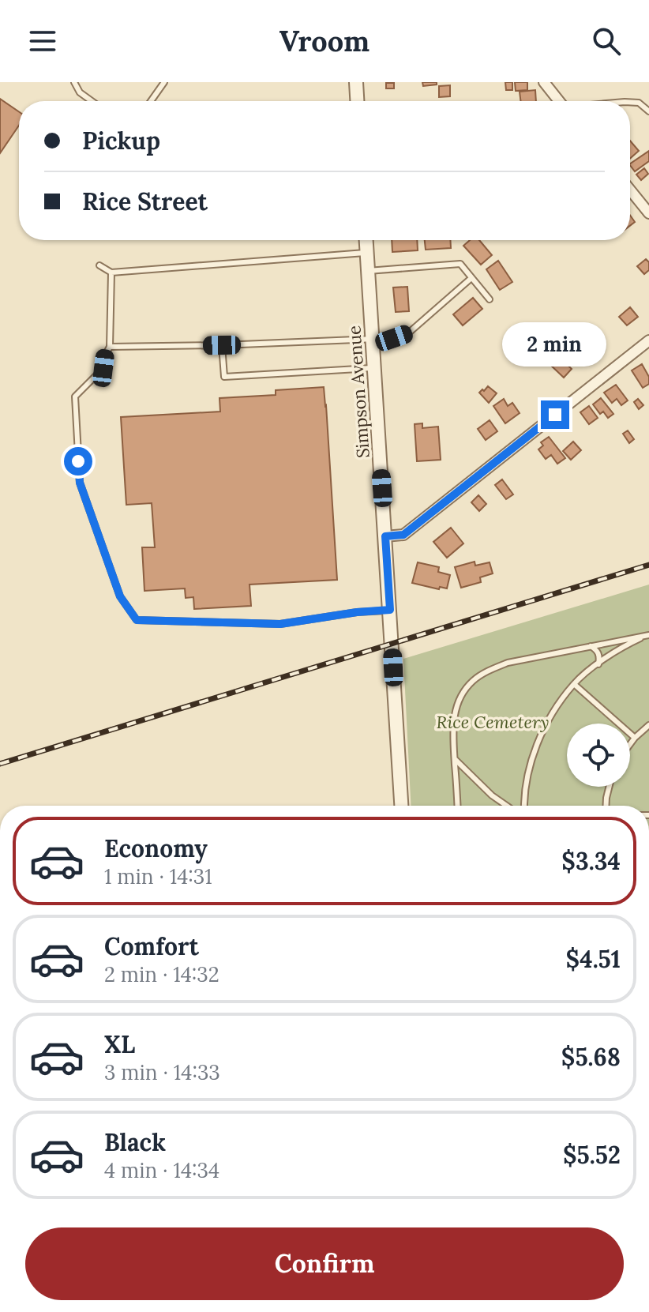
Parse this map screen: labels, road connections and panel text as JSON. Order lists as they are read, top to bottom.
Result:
{
  "streets": {
    "street": ["Simpson Avenue"]
  },
  "parks": ["Rice Cemetery"],
  "page": {
    "header": "Vroom",
    "banner": ["Pickup", "Rice Street"],
    "bubble": "2 min",
    "list": [
      {
        "name": "Economy",
        "note": "1 min · 14:31",
        "value": "$3.34"
      },
      {
        "name": "Comfort",
        "note": "2 min · 14:32",
        "value": "$4.51"
      },
      {
        "name": "XL",
        "note": "3 min · 14:33",
        "value": "$5.68"
      },
      {
        "name": "Black",
        "note": "4 min · 14:34",
        "value": "$5.52"
      }
    ],
    "buttons": "Confirm"
  }
}
